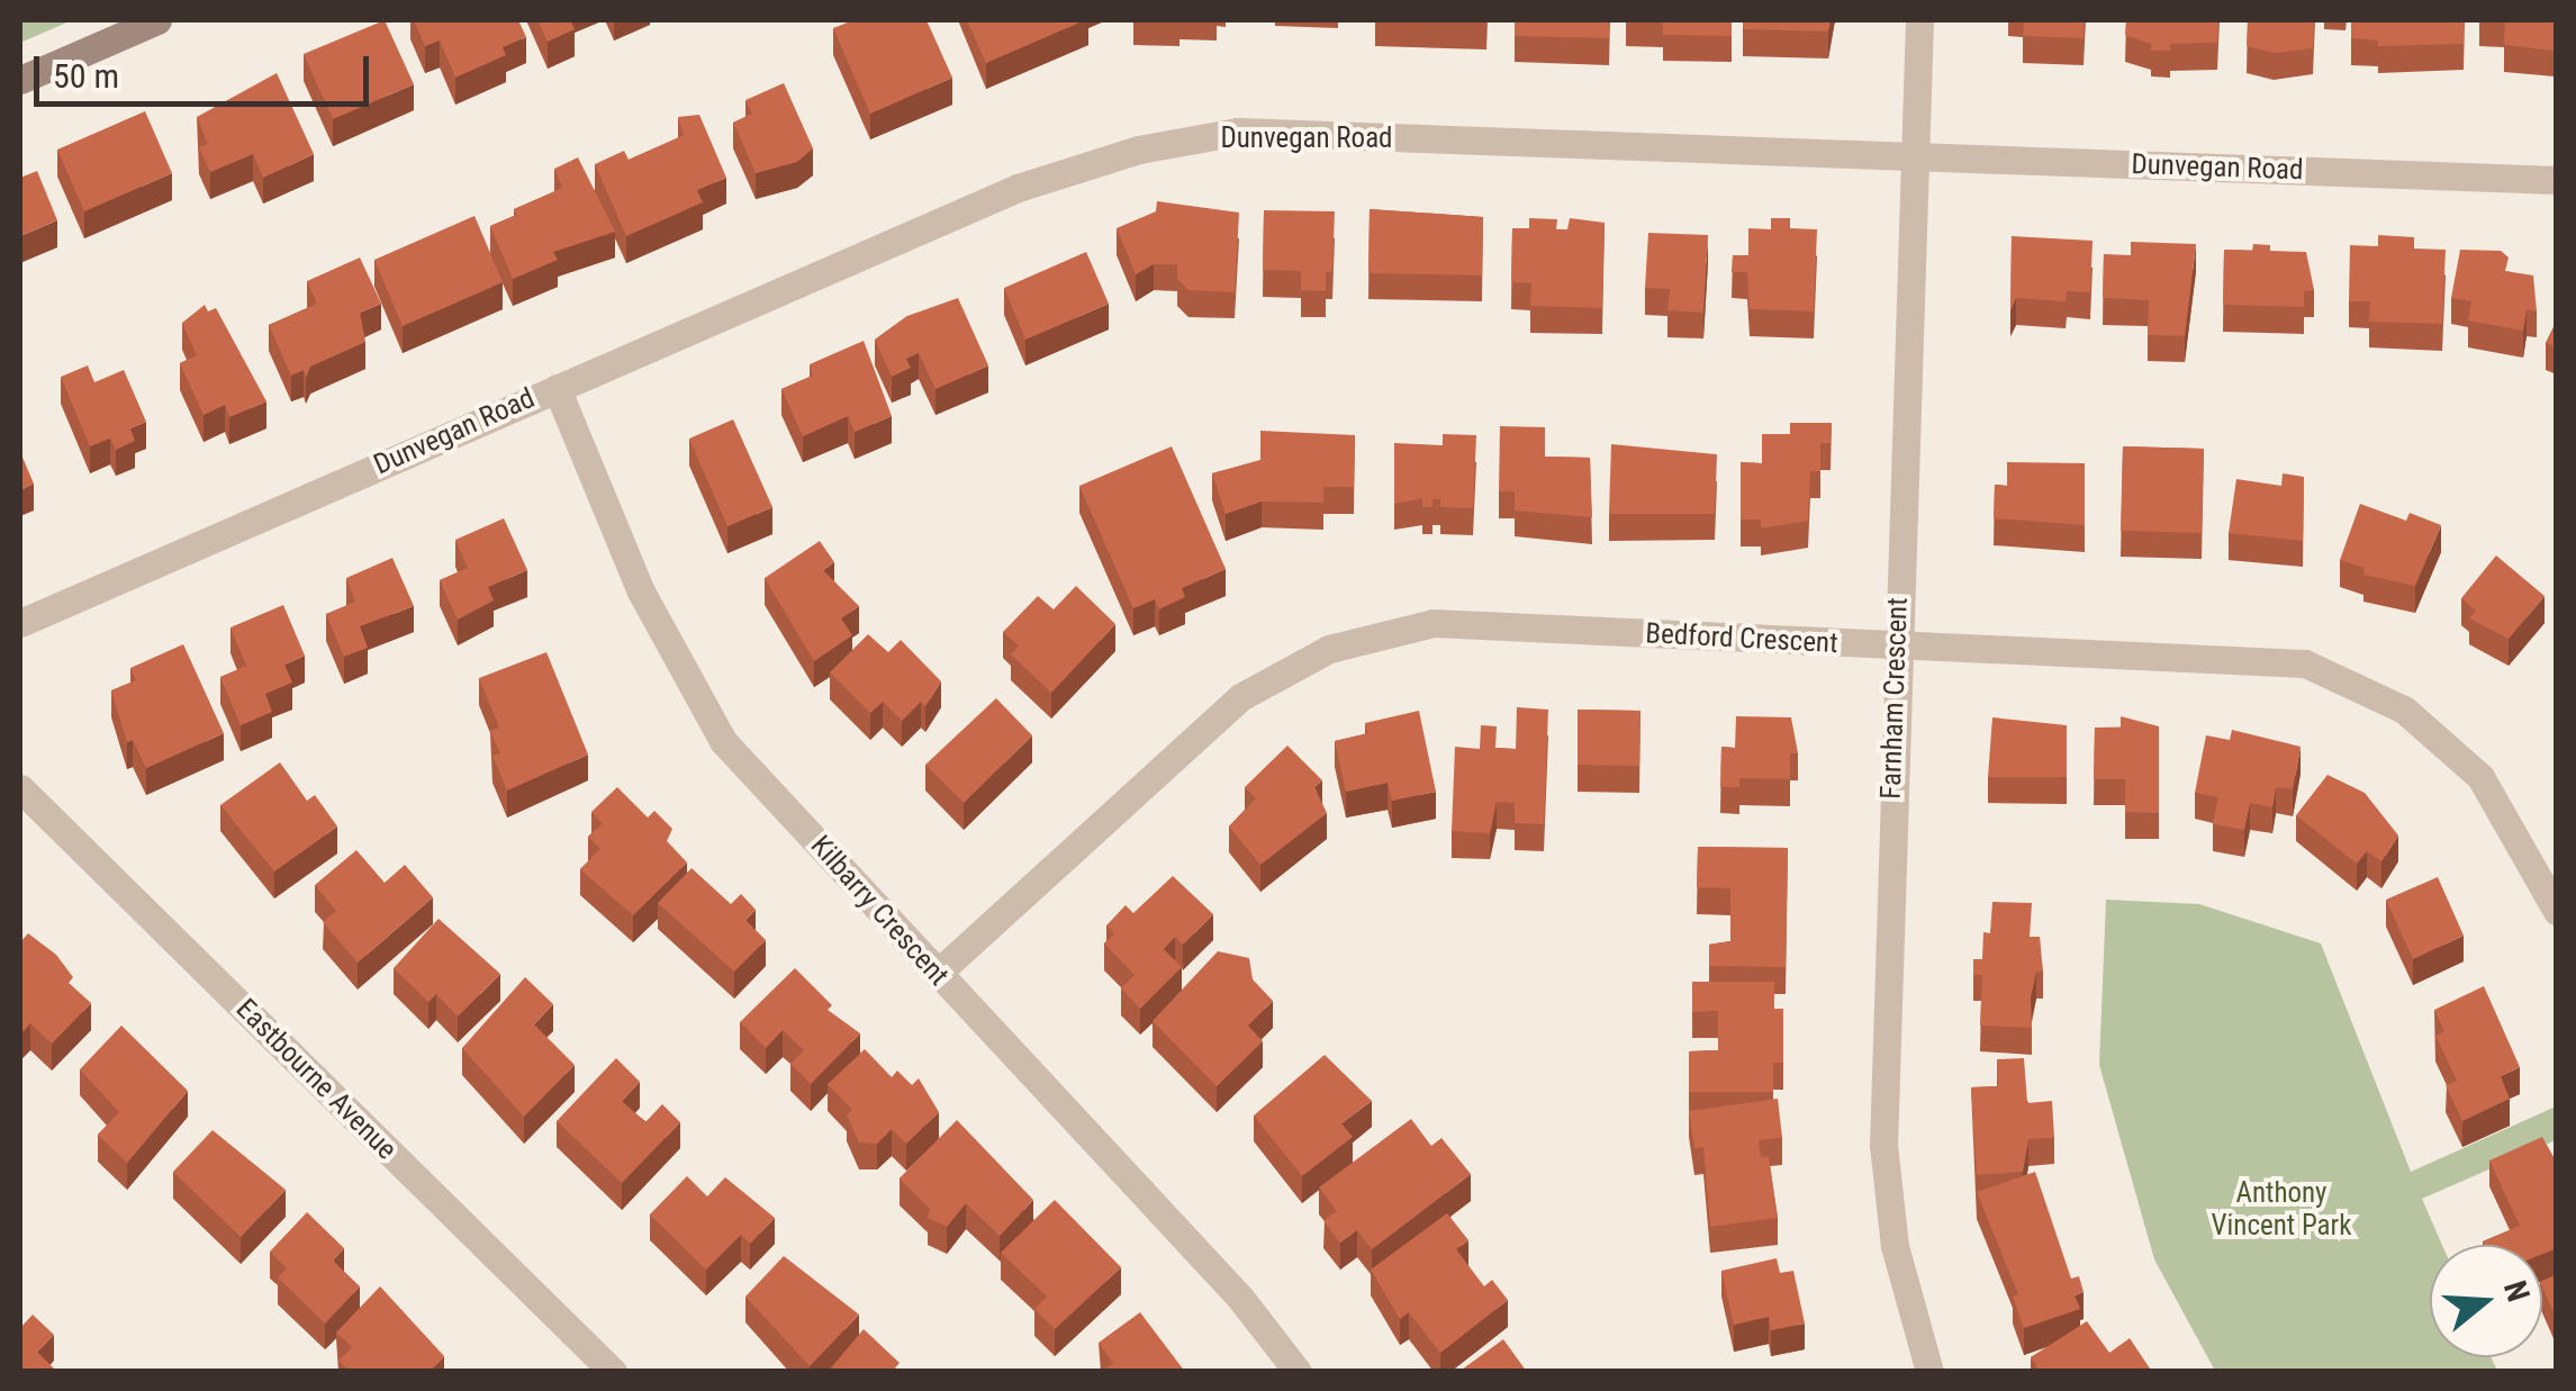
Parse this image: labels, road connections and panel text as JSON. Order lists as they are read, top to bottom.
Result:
{
  "streets": {
    "street": [
      "Dunvegan Road",
      "Bedford Crescent",
      "Farnham Crescent",
      "Kilbarry Crescent",
      "Eastbourne Avenue"
    ]
  },
  "crossings": [
    ["Dunvegan Road", "Farnham Crescent"],
    ["Dunvegan Road", "Kilbarry Crescent"],
    ["Bedford Crescent", "Farnham Crescent"],
    ["Bedford Crescent", "Kilbarry Crescent"]
  ],
  "parks": ["Anthony Vincent Park"],
  "scale_bar": "50 m",
  "north": "right"
}
